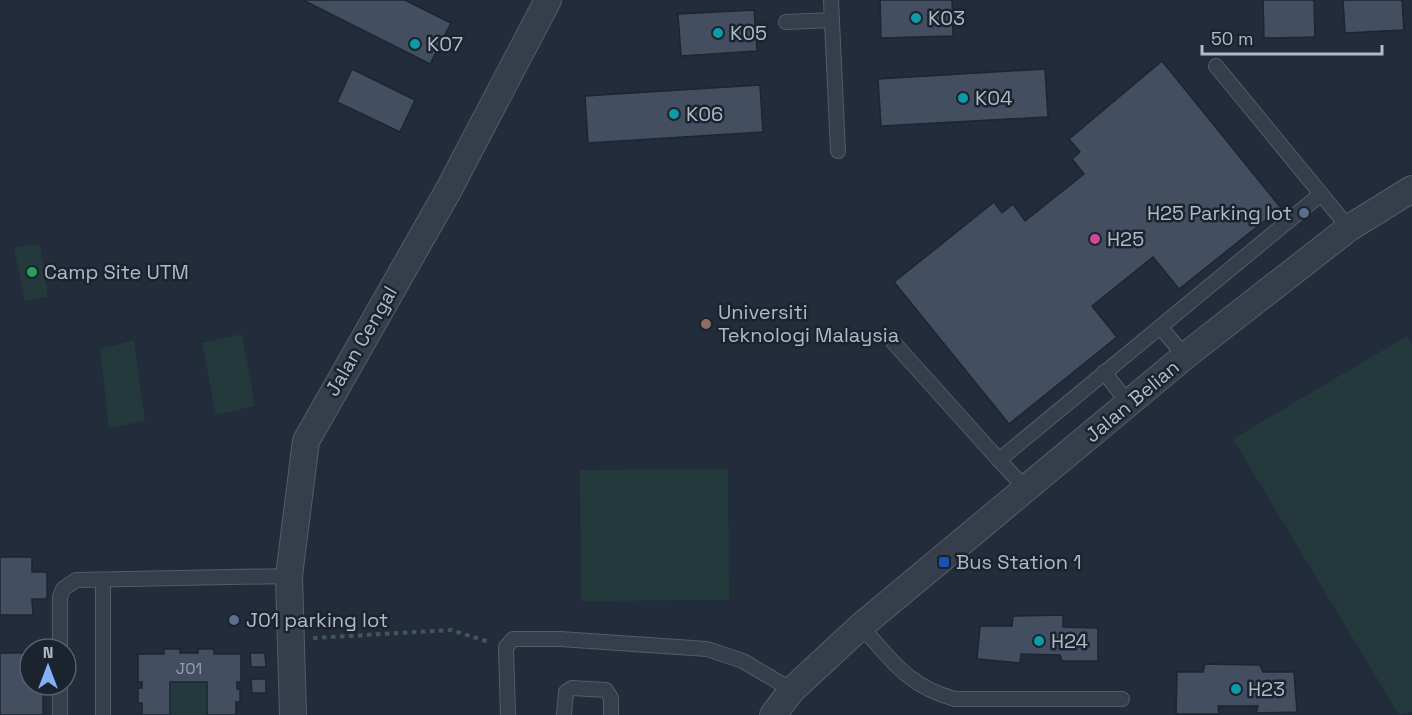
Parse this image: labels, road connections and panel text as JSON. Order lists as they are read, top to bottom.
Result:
{
  "streets": {
    "street": ["Jalan Cengal", "Jalan Belian"]
  },
  "places": {
    "other": [
      "K03",
      "K05",
      "K07",
      "K04",
      "K06",
      "H25 Parking lot",
      "H25",
      "Camp Site UTM",
      "Universiti Teknologi Malaysia",
      "J01 parking lot",
      "H24",
      "H23"
    ],
    "transit": ["Bus Station 1"]
  },
  "house_numbers": ["J01"],
  "scale_bar": "50 m",
  "north": "top"
}
